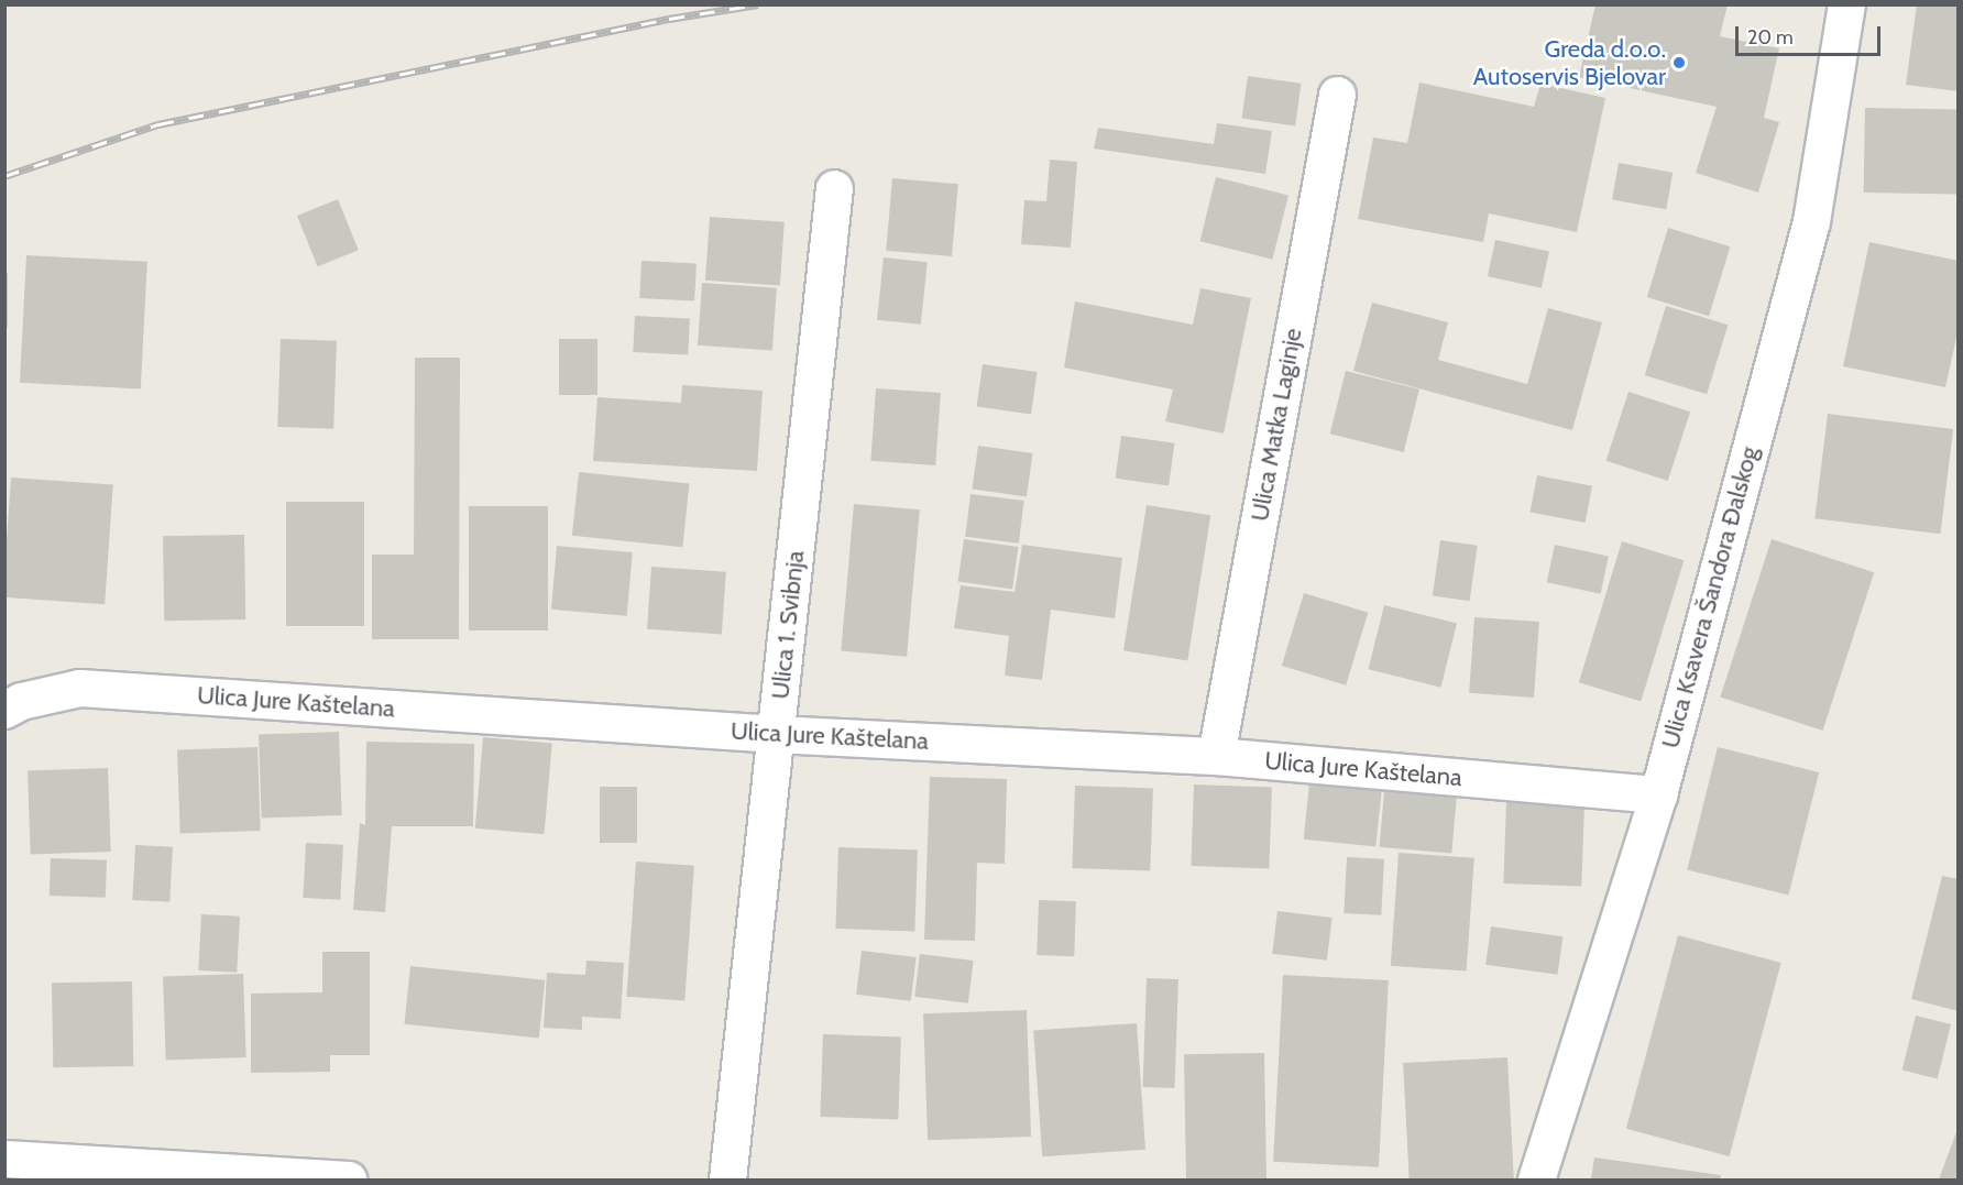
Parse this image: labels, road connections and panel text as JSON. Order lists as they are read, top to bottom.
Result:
{
  "streets": {
    "street": [
      "Ulica Matka Laginje",
      "Ulica Ksavera Šandora Đalskog",
      "Ulica 1. Svibnja",
      "Ulica Jure Kaštelana"
    ]
  },
  "crossings": [
    ["Ulica Matka Laginje", "Ulica Jure Kaštelana"],
    ["Ulica Ksavera Šandora Đalskog", "Ulica Jure Kaštelana"],
    ["Ulica 1. Svibnja", "Ulica Jure Kaštelana"]
  ],
  "places": ["Greda d.o.o. Autoservis Bjelovar"],
  "scale_bar": "20 m"
}
